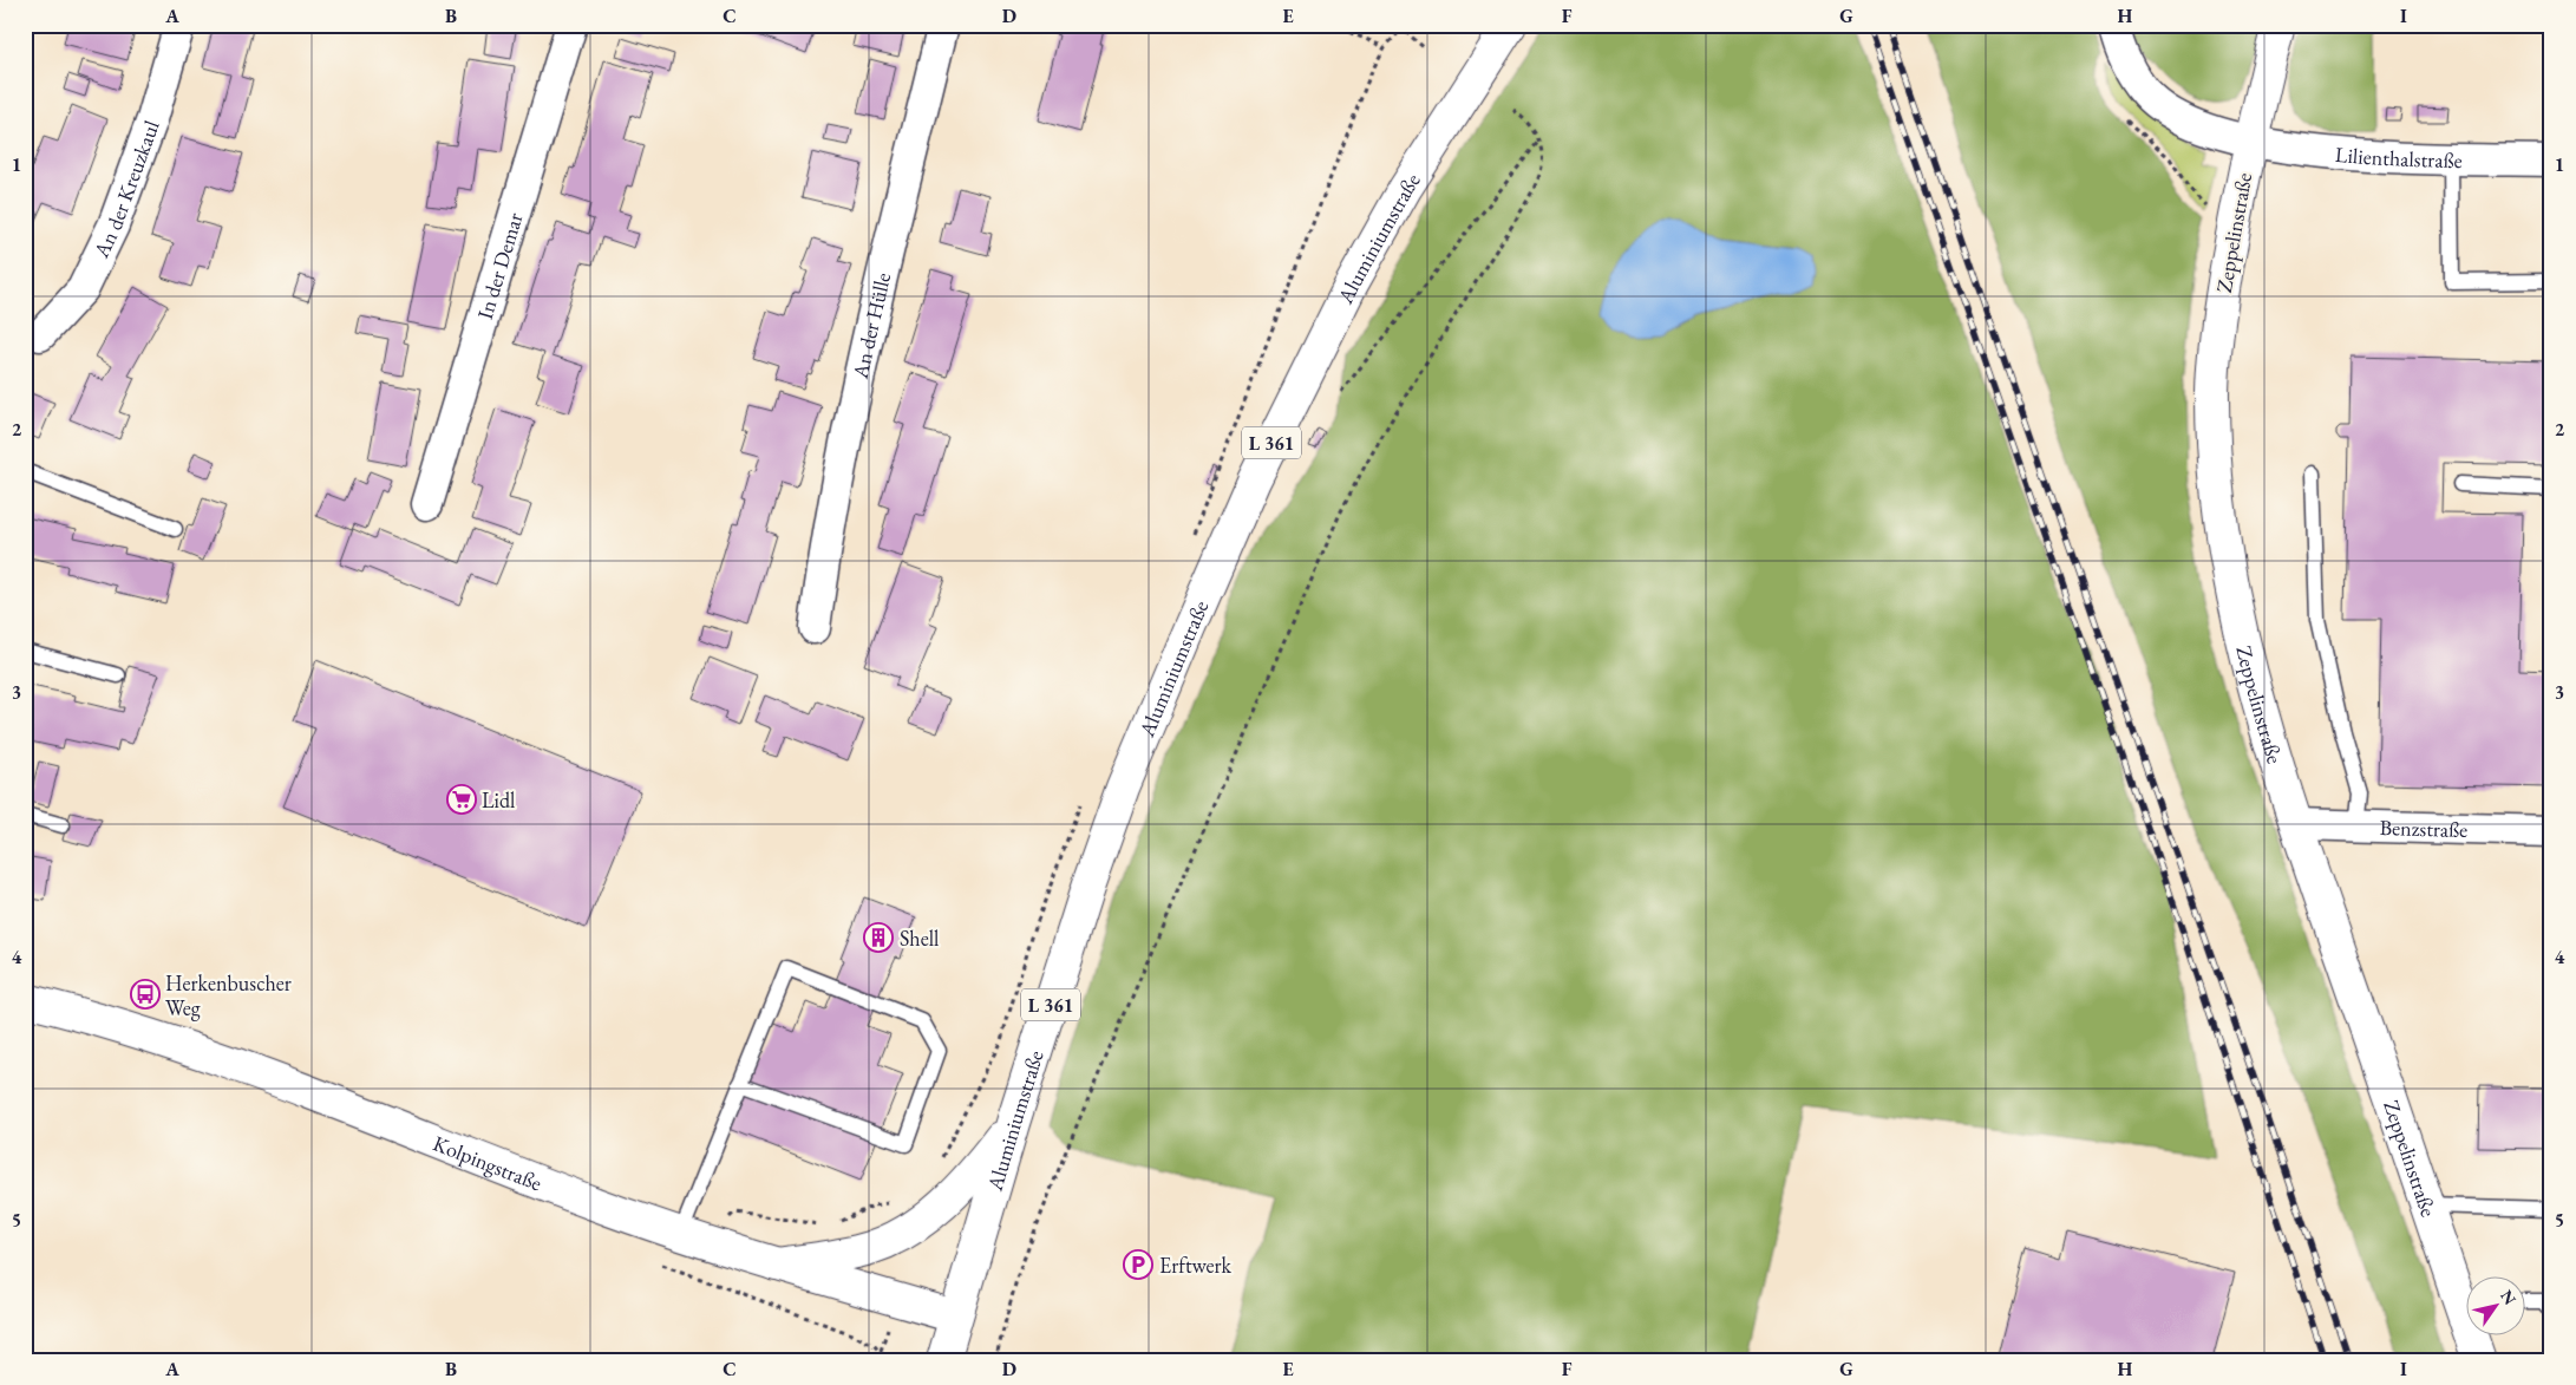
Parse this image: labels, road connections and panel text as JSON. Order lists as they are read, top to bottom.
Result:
{
  "streets": {
    "street": [
      "Lilienthalstraße",
      "An der Kreuzkaul",
      "Zeppelinstraße",
      "Aluminiumstraße",
      "In der Demar",
      "An der Hülle",
      "L 361",
      "Benzstraße",
      "Kolpingstraße"
    ]
  },
  "crossings": [
    ["Lilienthalstraße", "Zeppelinstraße"],
    ["Zeppelinstraße", "Benzstraße"],
    ["Aluminiumstraße", "Kolpingstraße"]
  ],
  "places": {
    "supermarket": ["Lidl"],
    "building": ["Shell"],
    "bus stop": ["Herkenbuscher Weg"],
    "parking": ["Erftwerk"]
  },
  "north": "top right",
  "grid": {
    "columns": [
      "A",
      "B",
      "C",
      "D",
      "E",
      "F",
      "G",
      "H",
      "I"
    ],
    "rows": [
      "1",
      "2",
      "3",
      "4",
      "5"
    ]
  }
}
